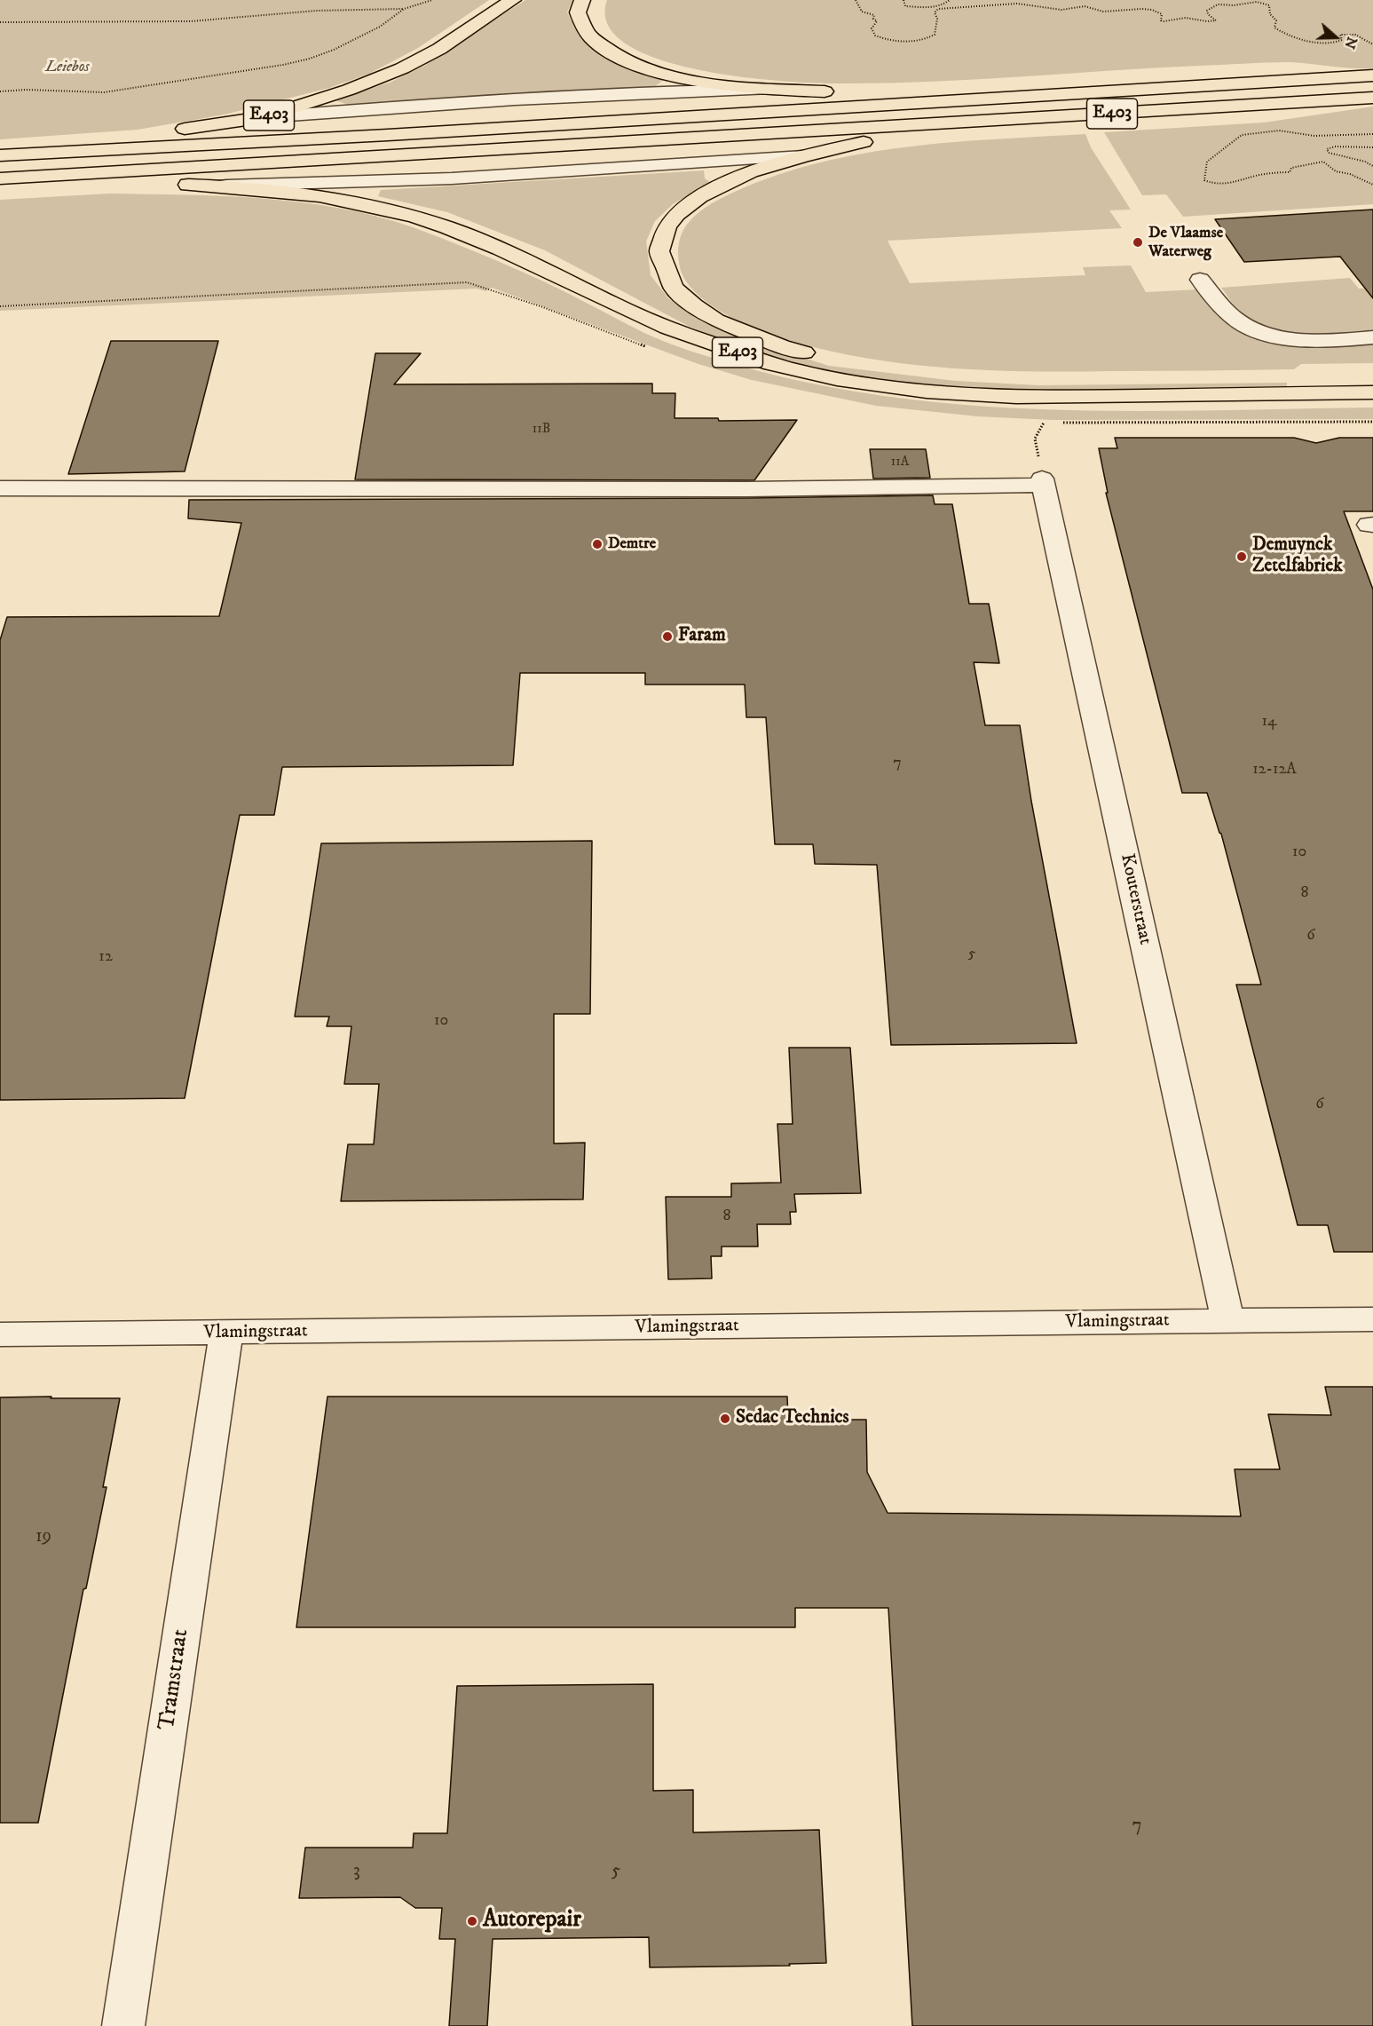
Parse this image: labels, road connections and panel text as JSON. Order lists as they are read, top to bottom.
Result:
{
  "streets": {
    "highway": ["E403"],
    "street": ["Kouterstraat", "Vlamingstraat", "Tramstraat"]
  },
  "crossings": [
    ["Kouterstraat", "Vlamingstraat"],
    ["Vlamingstraat", "Tramstraat"]
  ],
  "parks": ["Leiebos"],
  "places": [
    "De Vlaamse Waterweg",
    "Demtre",
    "Demuynck Zetelfabriek",
    "Faram",
    "Sedac Technics",
    "Autorepair"
  ],
  "house_numbers": [
    "11B",
    "11A",
    "14",
    "7",
    "12-12A",
    "10",
    "8",
    "6",
    "5",
    "12",
    "10",
    "6",
    "8",
    "19",
    "7",
    "3",
    "5"
  ],
  "north": "right"
}
